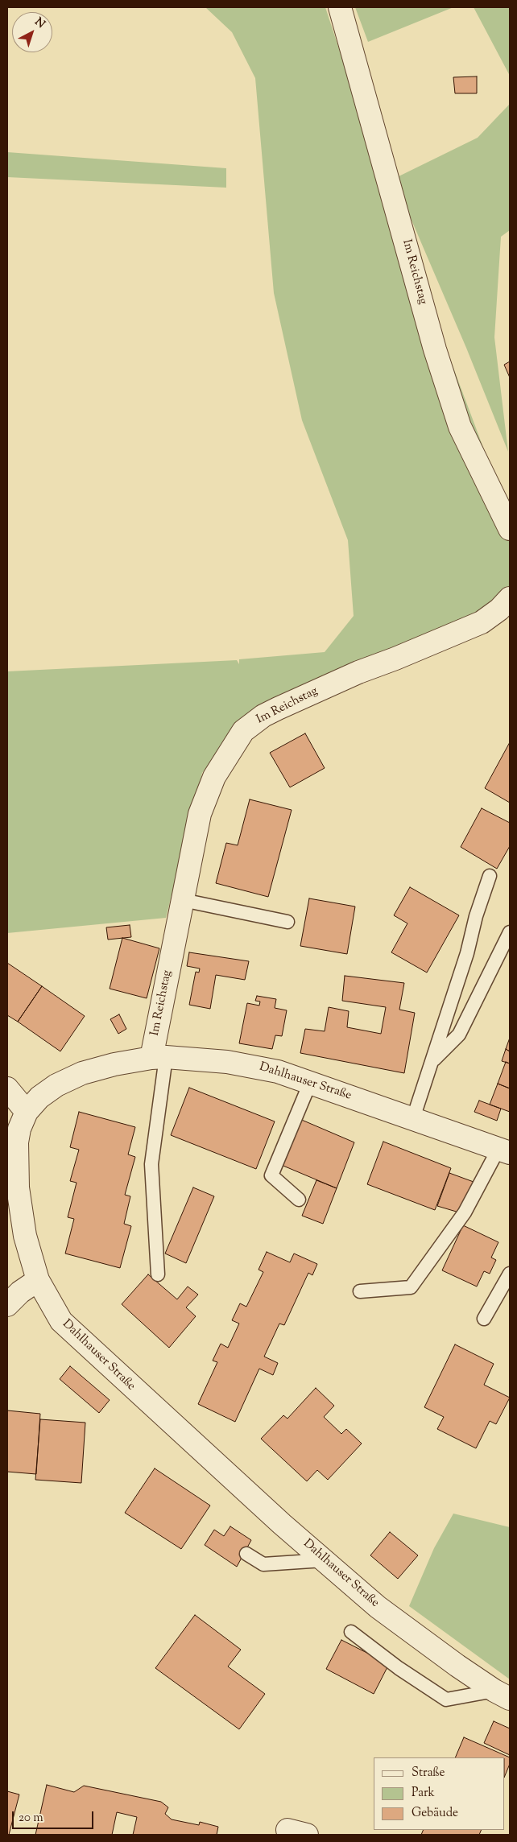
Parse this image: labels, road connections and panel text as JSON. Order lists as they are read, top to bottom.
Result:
{
  "streets": {
    "street": ["Im Reichstag", "Dahlhauser Straße"]
  },
  "crossings": [
    ["Im Reichstag", "Dahlhauser Straße"]
  ],
  "legend": ["Straße", "Park", "Gebäude"],
  "scale_bar": "20 m",
  "north": "top right"
}
